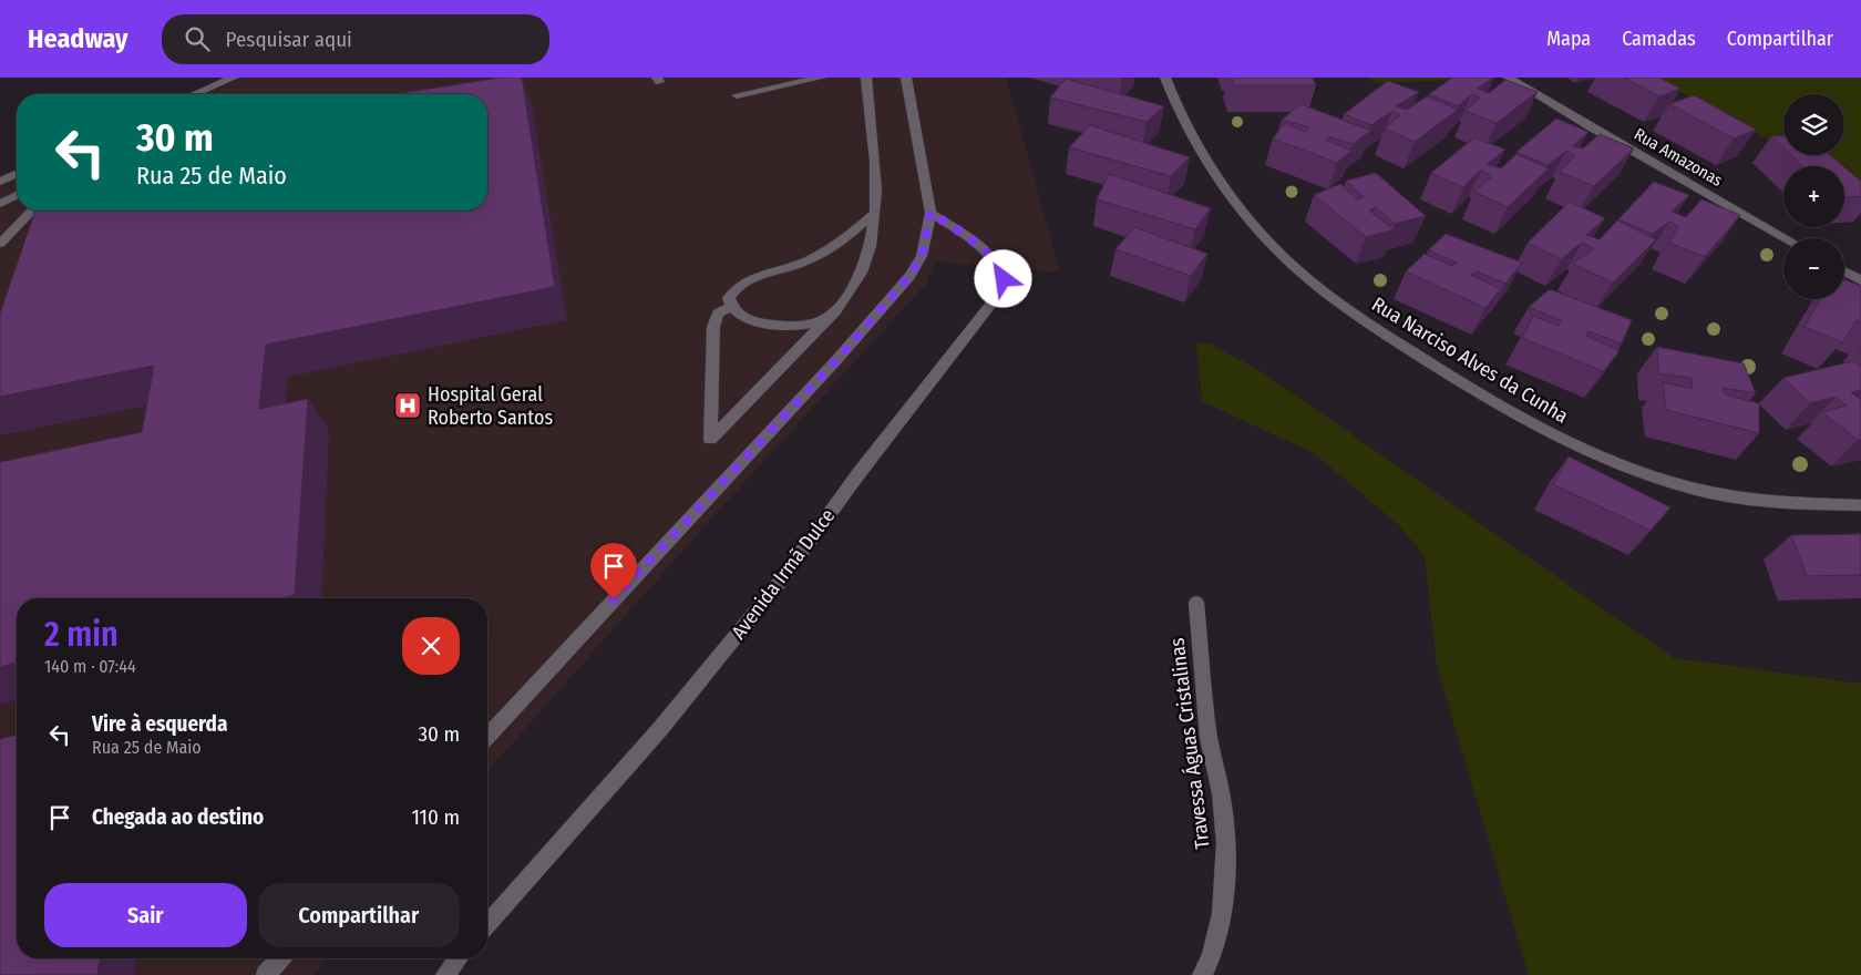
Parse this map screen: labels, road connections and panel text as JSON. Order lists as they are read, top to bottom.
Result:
{
  "streets": {
    "street": [
      "Rua Amazonas",
      "Rua Narciso Alves da Cunha",
      "Avenida Irmã Dulce",
      "Travessa Águas Cristalinas"
    ]
  },
  "places": {
    "hospital": ["Hospital Geral Roberto Santos"]
  },
  "page": {
    "header": "Headway",
    "search": "Pesquisar aqui",
    "nav": ["Mapa", "Camadas", "Compartilhar"],
    "map_buttons": ["+", "−"],
    "turn": ["30 m", "Rua 25 de Maio"],
    "heading": ["2 min", "140 m · 07:44"],
    "list": [
      {
        "name": "Vire à esquerda",
        "note": "Rua 25 de Maio",
        "value": "30 m"
      },
      {
        "name": "Chegada ao destino",
        "value": "110 m"
      }
    ],
    "buttons": ["Sair", "Compartilhar"]
  }
}
